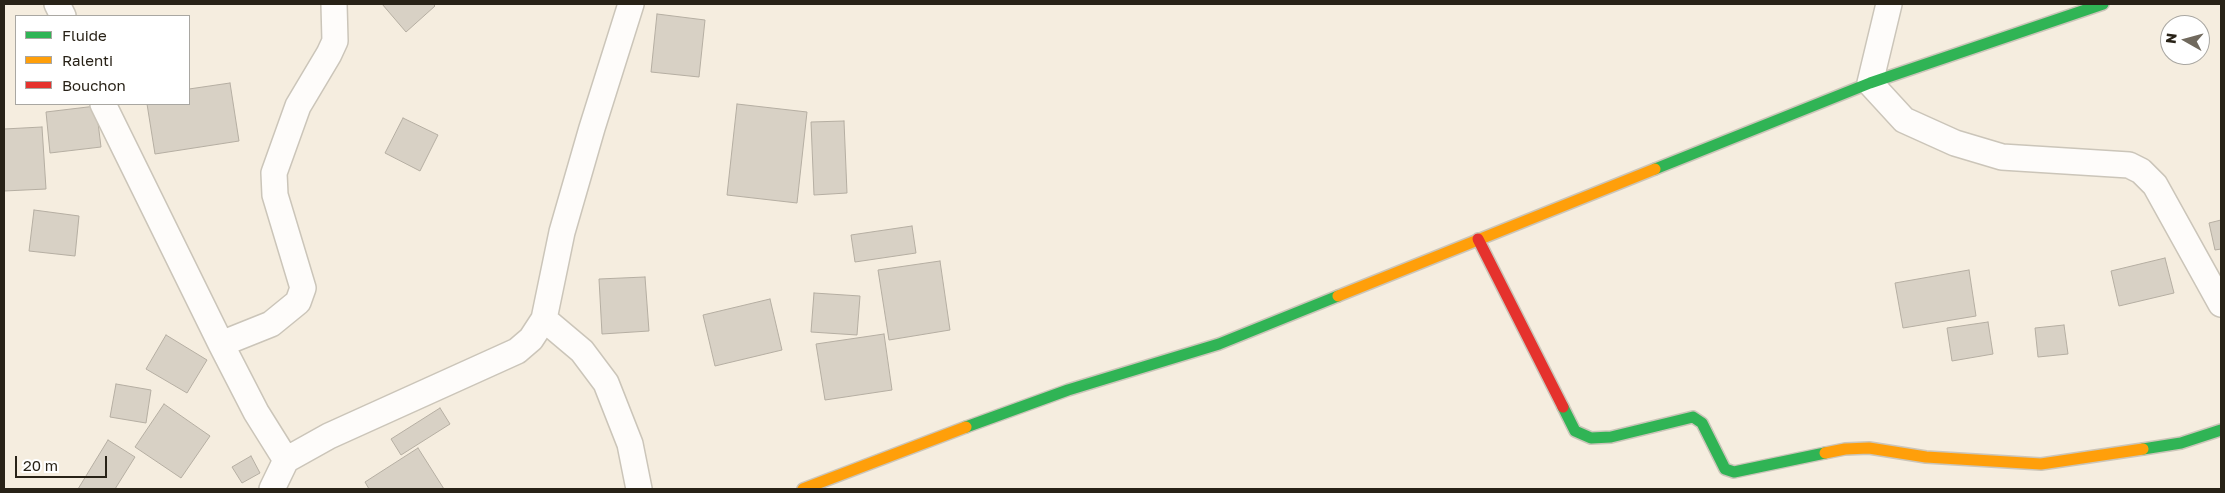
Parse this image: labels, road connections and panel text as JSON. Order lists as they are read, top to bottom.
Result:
{
  "legend": ["Fluide", "Ralenti", "Bouchon"],
  "scale_bar": "20 m",
  "north": "left"
}
